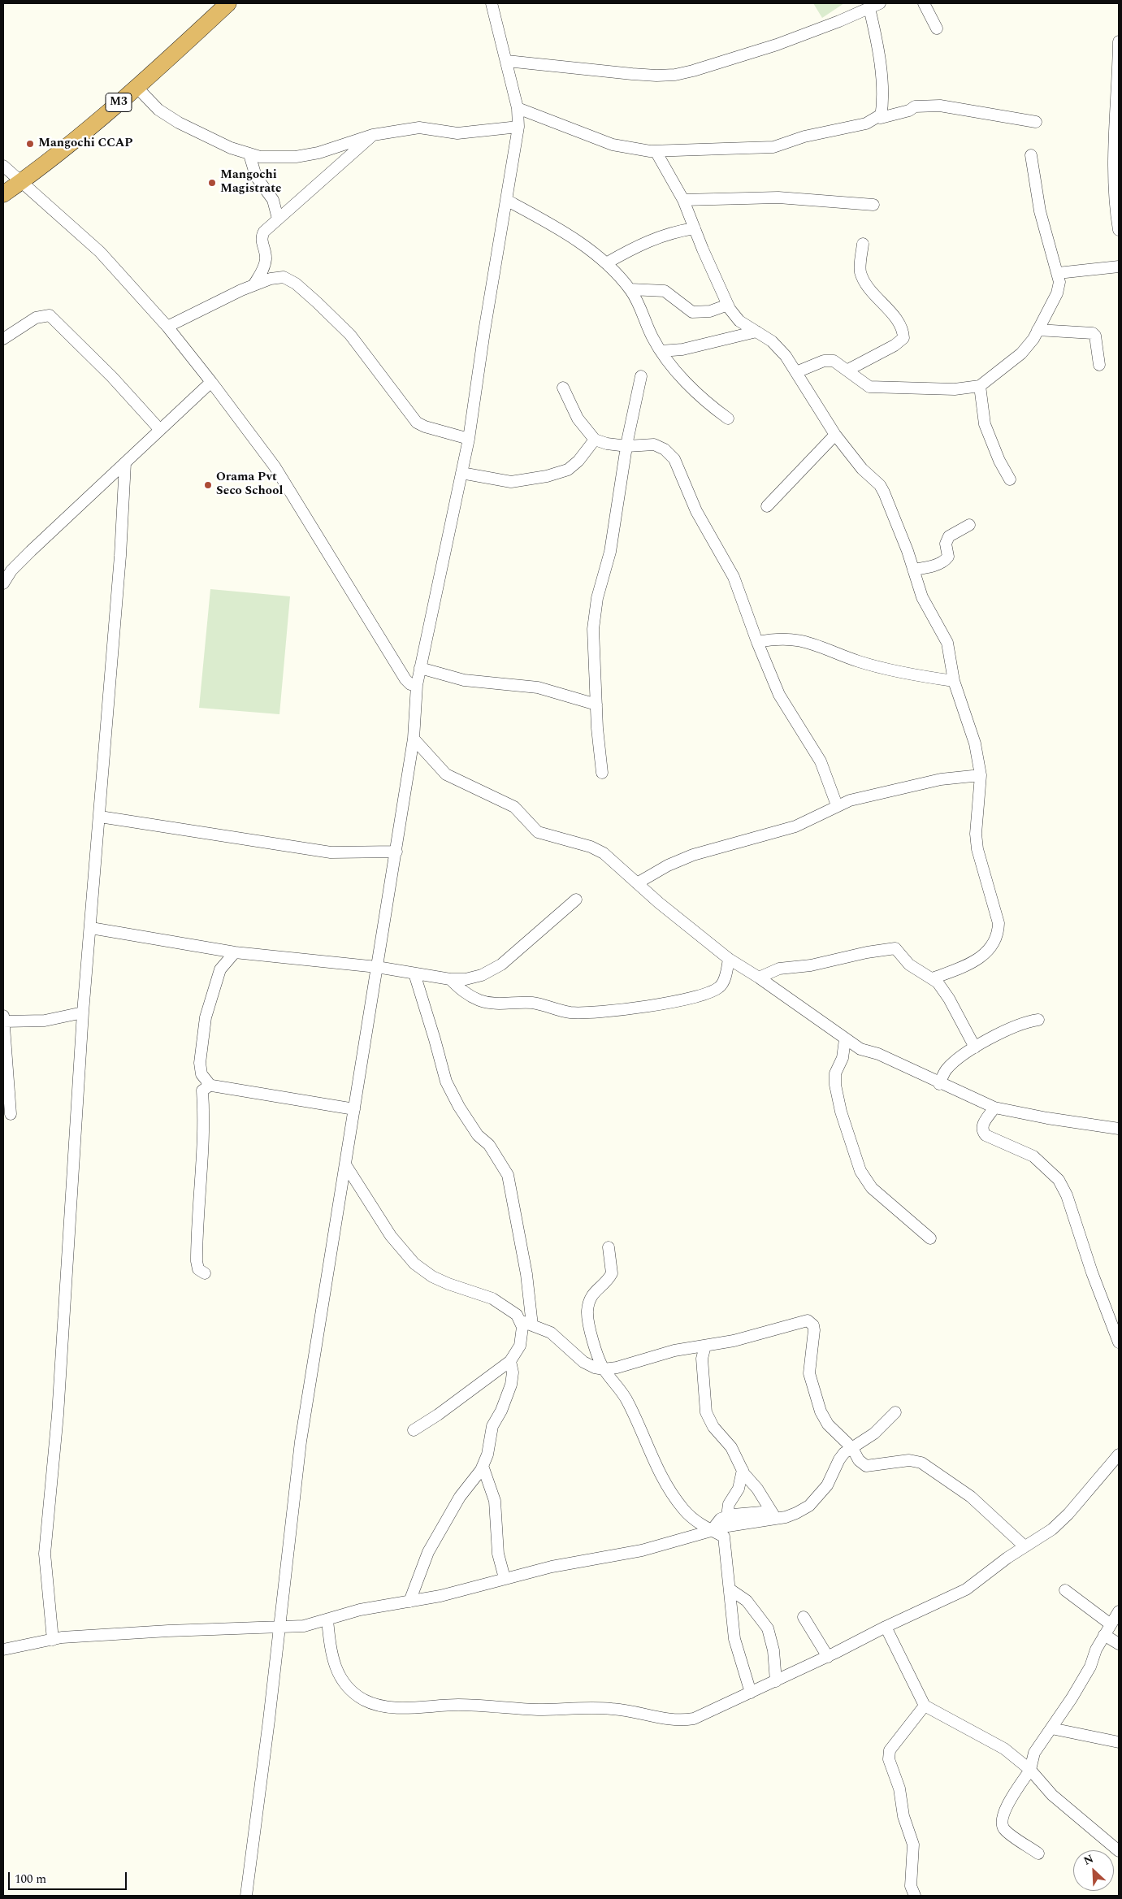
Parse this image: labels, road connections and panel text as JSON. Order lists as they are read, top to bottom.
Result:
{
  "streets": {
    "highway": ["M3"]
  },
  "places": ["Mangochi CCAP", "Mangochi Magistrate", "Orama Pvt Seco School"],
  "scale_bar": "100 m",
  "north": "top left"
}
